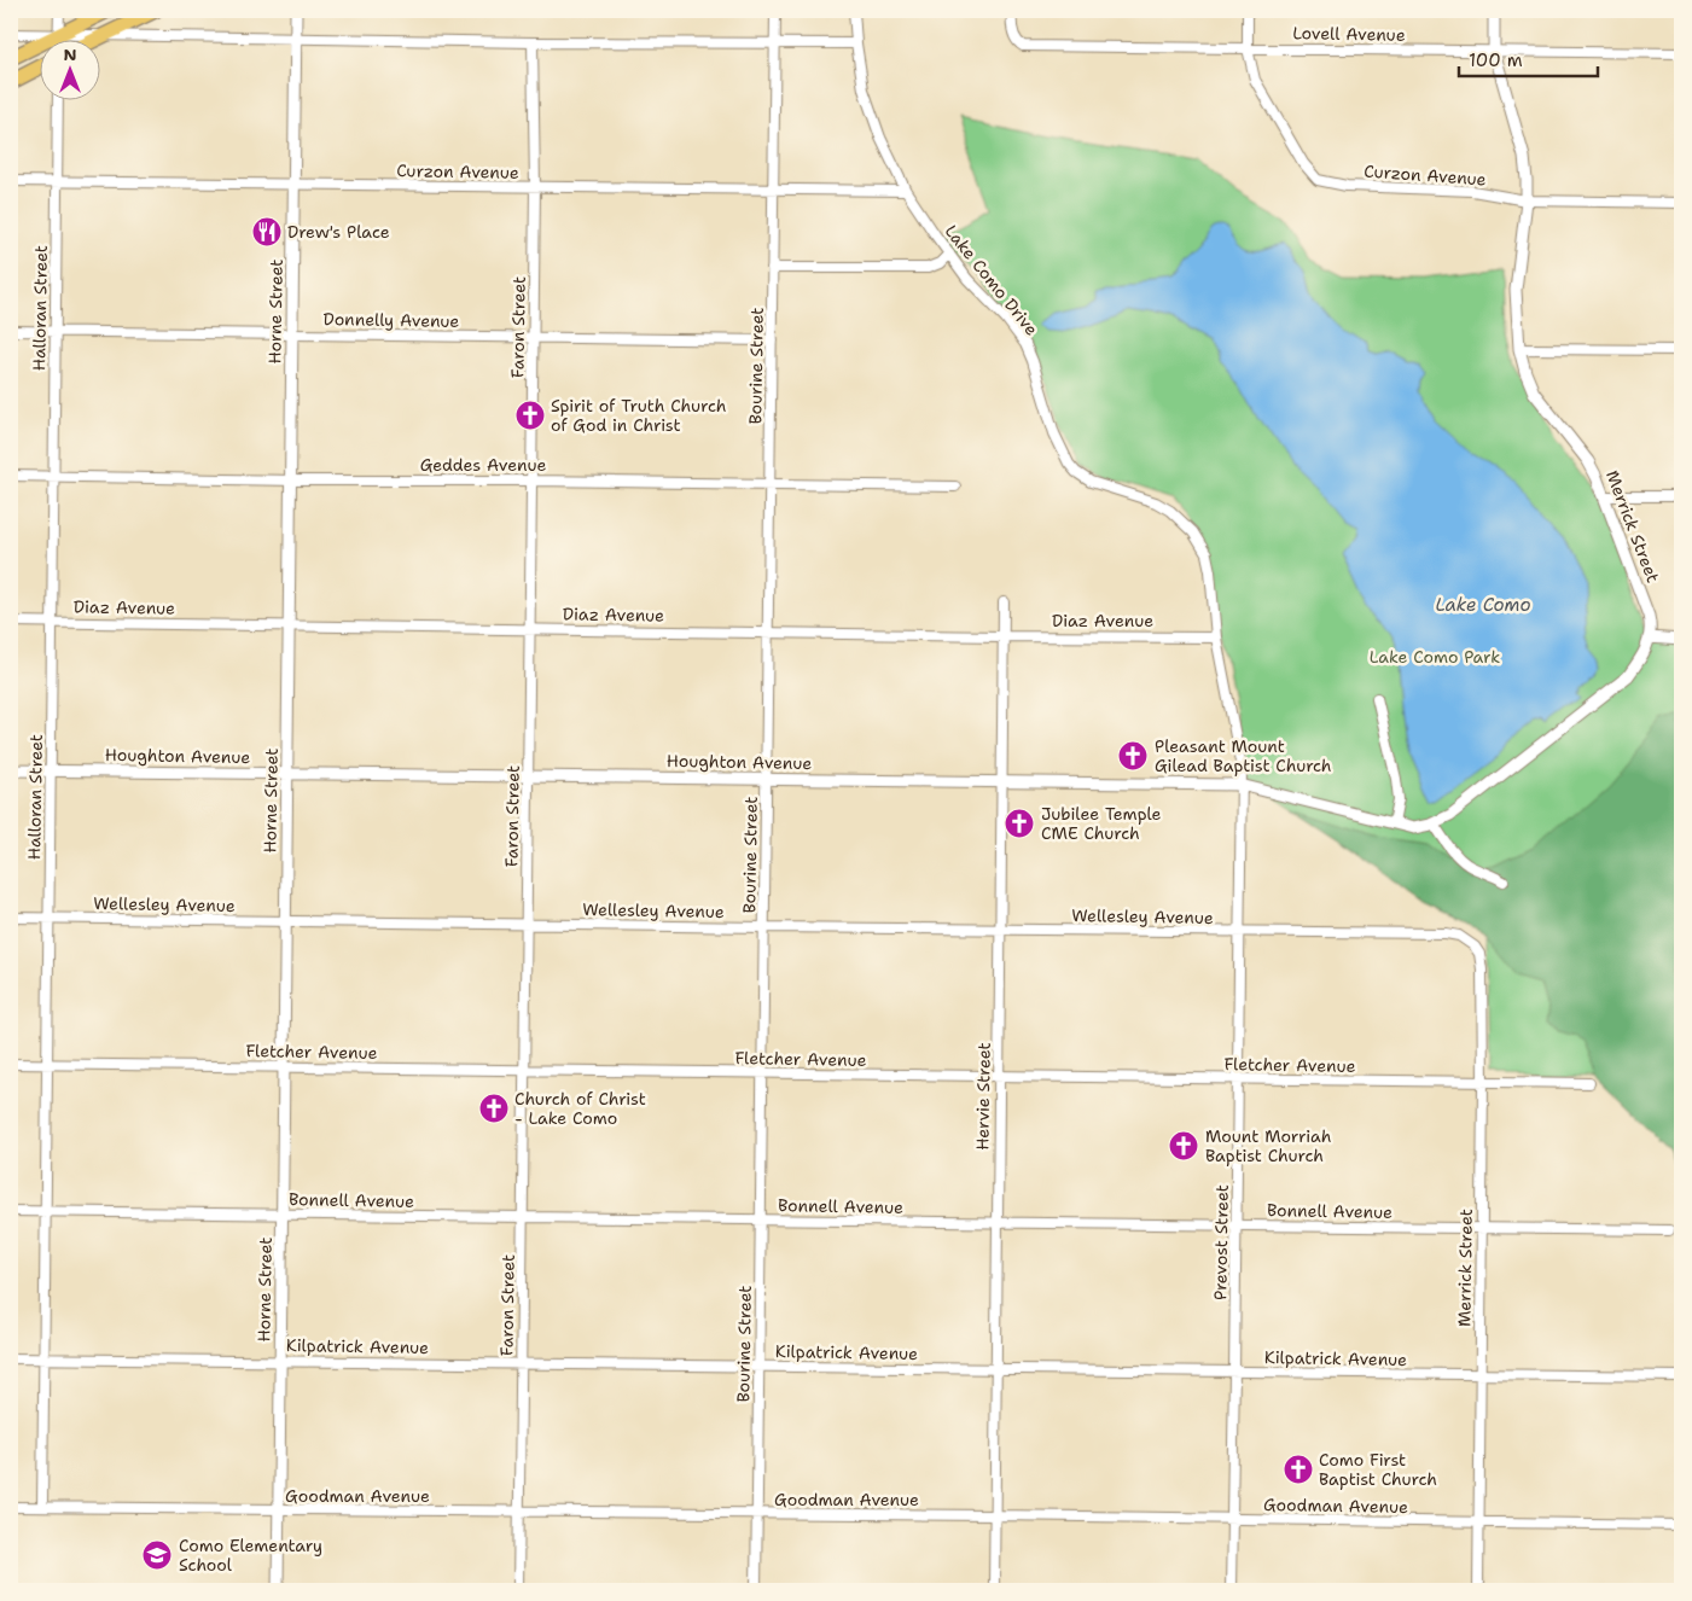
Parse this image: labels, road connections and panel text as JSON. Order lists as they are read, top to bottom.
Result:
{
  "streets": {
    "street": [
      "Lovell Avenue",
      "Curzon Avenue",
      "Lake Como Drive",
      "Halloran Street",
      "Horne Street",
      "Donnelly Avenue",
      "Faron Street",
      "Bourine Street",
      "Geddes Avenue",
      "Merrick Street",
      "Diaz Avenue",
      "Houghton Avenue",
      "Wellesley Avenue",
      "Fletcher Avenue",
      "Hervie Street",
      "Bonnell Avenue",
      "Prevost Street",
      "Kilpatrick Avenue",
      "Goodman Avenue"
    ]
  },
  "crossings": [
    ["Lovell Avenue", "Curzon Avenue"],
    ["Lovell Avenue", "Merrick Street"],
    ["Curzon Avenue", "Lake Como Drive"],
    ["Curzon Avenue", "Halloran Street"],
    ["Curzon Avenue", "Horne Street"],
    ["Curzon Avenue", "Faron Street"],
    ["Curzon Avenue", "Bourine Street"],
    ["Curzon Avenue", "Merrick Street"],
    ["Lake Como Drive", "Diaz Avenue"],
    ["Lake Como Drive", "Houghton Avenue"],
    ["Lake Como Drive", "Prevost Street"],
    ["Halloran Street", "Donnelly Avenue"],
    ["Halloran Street", "Geddes Avenue"],
    ["Halloran Street", "Diaz Avenue"],
    ["Halloran Street", "Houghton Avenue"],
    ["Halloran Street", "Wellesley Avenue"],
    ["Halloran Street", "Fletcher Avenue"],
    ["Halloran Street", "Bonnell Avenue"],
    ["Halloran Street", "Kilpatrick Avenue"],
    ["Halloran Street", "Goodman Avenue"],
    ["Horne Street", "Donnelly Avenue"],
    ["Horne Street", "Geddes Avenue"],
    ["Horne Street", "Diaz Avenue"],
    ["Horne Street", "Houghton Avenue"],
    ["Horne Street", "Wellesley Avenue"],
    ["Horne Street", "Fletcher Avenue"],
    ["Horne Street", "Bonnell Avenue"],
    ["Horne Street", "Kilpatrick Avenue"],
    ["Horne Street", "Goodman Avenue"],
    ["Donnelly Avenue", "Faron Street"],
    ["Donnelly Avenue", "Bourine Street"],
    ["Faron Street", "Geddes Avenue"],
    ["Faron Street", "Diaz Avenue"],
    ["Faron Street", "Houghton Avenue"],
    ["Faron Street", "Wellesley Avenue"],
    ["Faron Street", "Fletcher Avenue"],
    ["Faron Street", "Bonnell Avenue"],
    ["Faron Street", "Kilpatrick Avenue"],
    ["Faron Street", "Goodman Avenue"],
    ["Bourine Street", "Geddes Avenue"],
    ["Bourine Street", "Diaz Avenue"],
    ["Bourine Street", "Houghton Avenue"],
    ["Bourine Street", "Wellesley Avenue"],
    ["Bourine Street", "Fletcher Avenue"],
    ["Bourine Street", "Bonnell Avenue"],
    ["Bourine Street", "Kilpatrick Avenue"],
    ["Bourine Street", "Goodman Avenue"],
    ["Merrick Street", "Houghton Avenue"],
    ["Merrick Street", "Wellesley Avenue"],
    ["Merrick Street", "Fletcher Avenue"],
    ["Merrick Street", "Bonnell Avenue"],
    ["Merrick Street", "Kilpatrick Avenue"],
    ["Merrick Street", "Goodman Avenue"],
    ["Diaz Avenue", "Hervie Street"],
    ["Houghton Avenue", "Hervie Street"],
    ["Houghton Avenue", "Prevost Street"],
    ["Wellesley Avenue", "Hervie Street"],
    ["Wellesley Avenue", "Prevost Street"],
    ["Fletcher Avenue", "Hervie Street"],
    ["Fletcher Avenue", "Prevost Street"],
    ["Hervie Street", "Bonnell Avenue"],
    ["Hervie Street", "Kilpatrick Avenue"],
    ["Hervie Street", "Goodman Avenue"],
    ["Bonnell Avenue", "Prevost Street"],
    ["Prevost Street", "Kilpatrick Avenue"],
    ["Prevost Street", "Goodman Avenue"]
  ],
  "water": ["Lake Como"],
  "parks": ["Lake Como Park"],
  "places": {
    "restaurant": ["Drew's Place"],
    "church": [
      "Spirit of Truth Church of God in Christ",
      "Pleasant Mount Gilead Baptist Church",
      "Jubilee Temple CME Church",
      "Church of Christ - Lake Como",
      "Mount Morriah Baptist Church",
      "Como First Baptist Church"
    ],
    "school or university": ["Como Elementary School"]
  },
  "scale_bar": "100 m",
  "north": "top"
}
